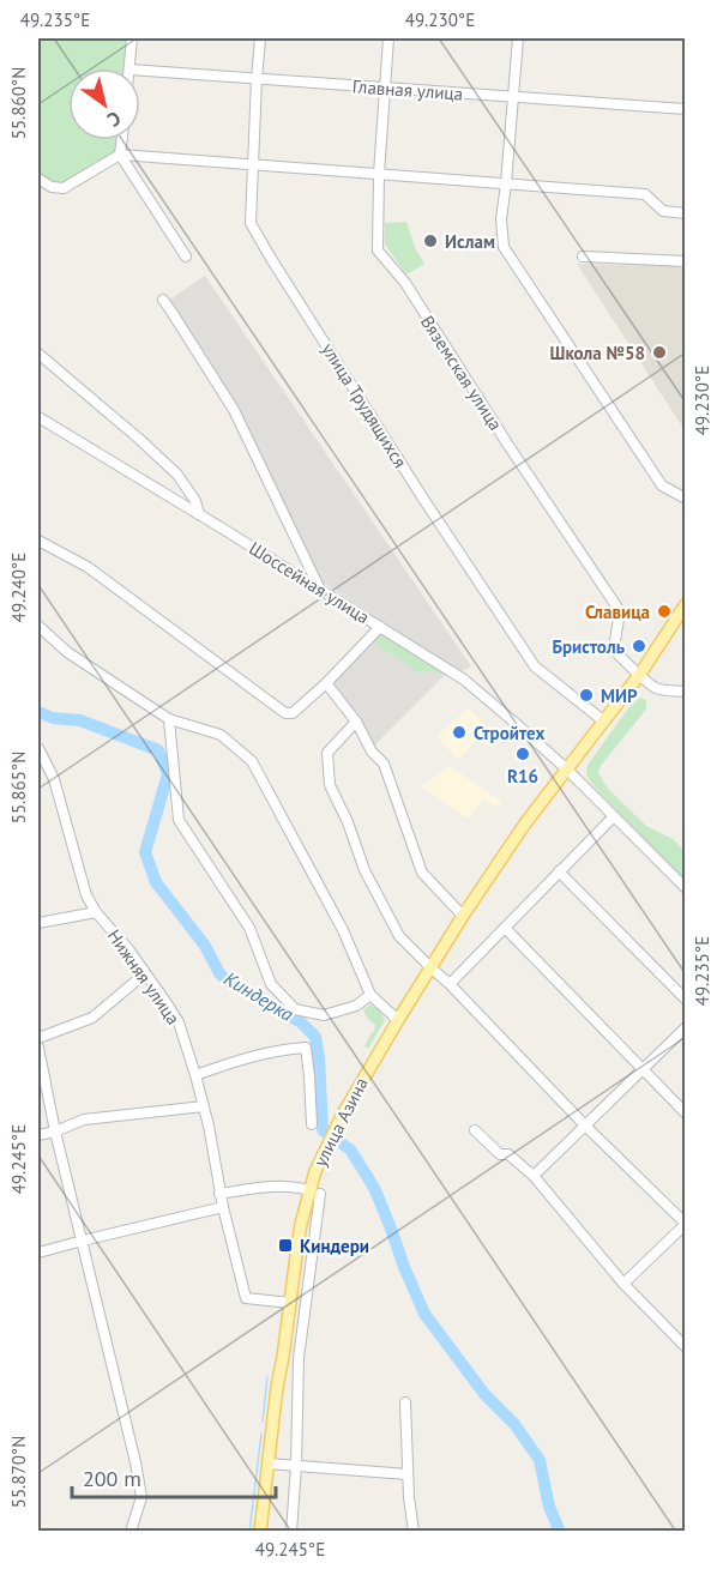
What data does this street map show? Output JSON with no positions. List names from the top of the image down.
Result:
{
  "streets": {
    "main road": ["улица Азина"],
    "street": [
      "Главная улица",
      "Вяземская улица",
      "улица Трудящихся",
      "Шоссейная улица",
      "Нижняя улица"
    ]
  },
  "crossings": [
    ["Главная улица", "Вяземская улица"],
    ["Главная улица", "улица Трудящихся"],
    ["Вяземская улица", "улица Азина"],
    ["улица Трудящихся", "улица Азина"],
    ["Шоссейная улица", "улица Азина"],
    ["Нижняя улица", "улица Азина"]
  ],
  "water": ["Киндерка"],
  "places": {
    "other": [
      "Ислам",
      "Школа №58",
      "Славица",
      "Бристоль",
      "МИР",
      "Стройтех",
      "R16"
    ],
    "transit": ["Киндери"]
  },
  "scale_bar": "200 m",
  "north": "bottom right",
  "coordinates": [
    "49.235°E",
    "49.230°E",
    "55.860°N",
    "49.240°E",
    "55.865°N",
    "49.245°E",
    "55.870°N"
  ]
}
